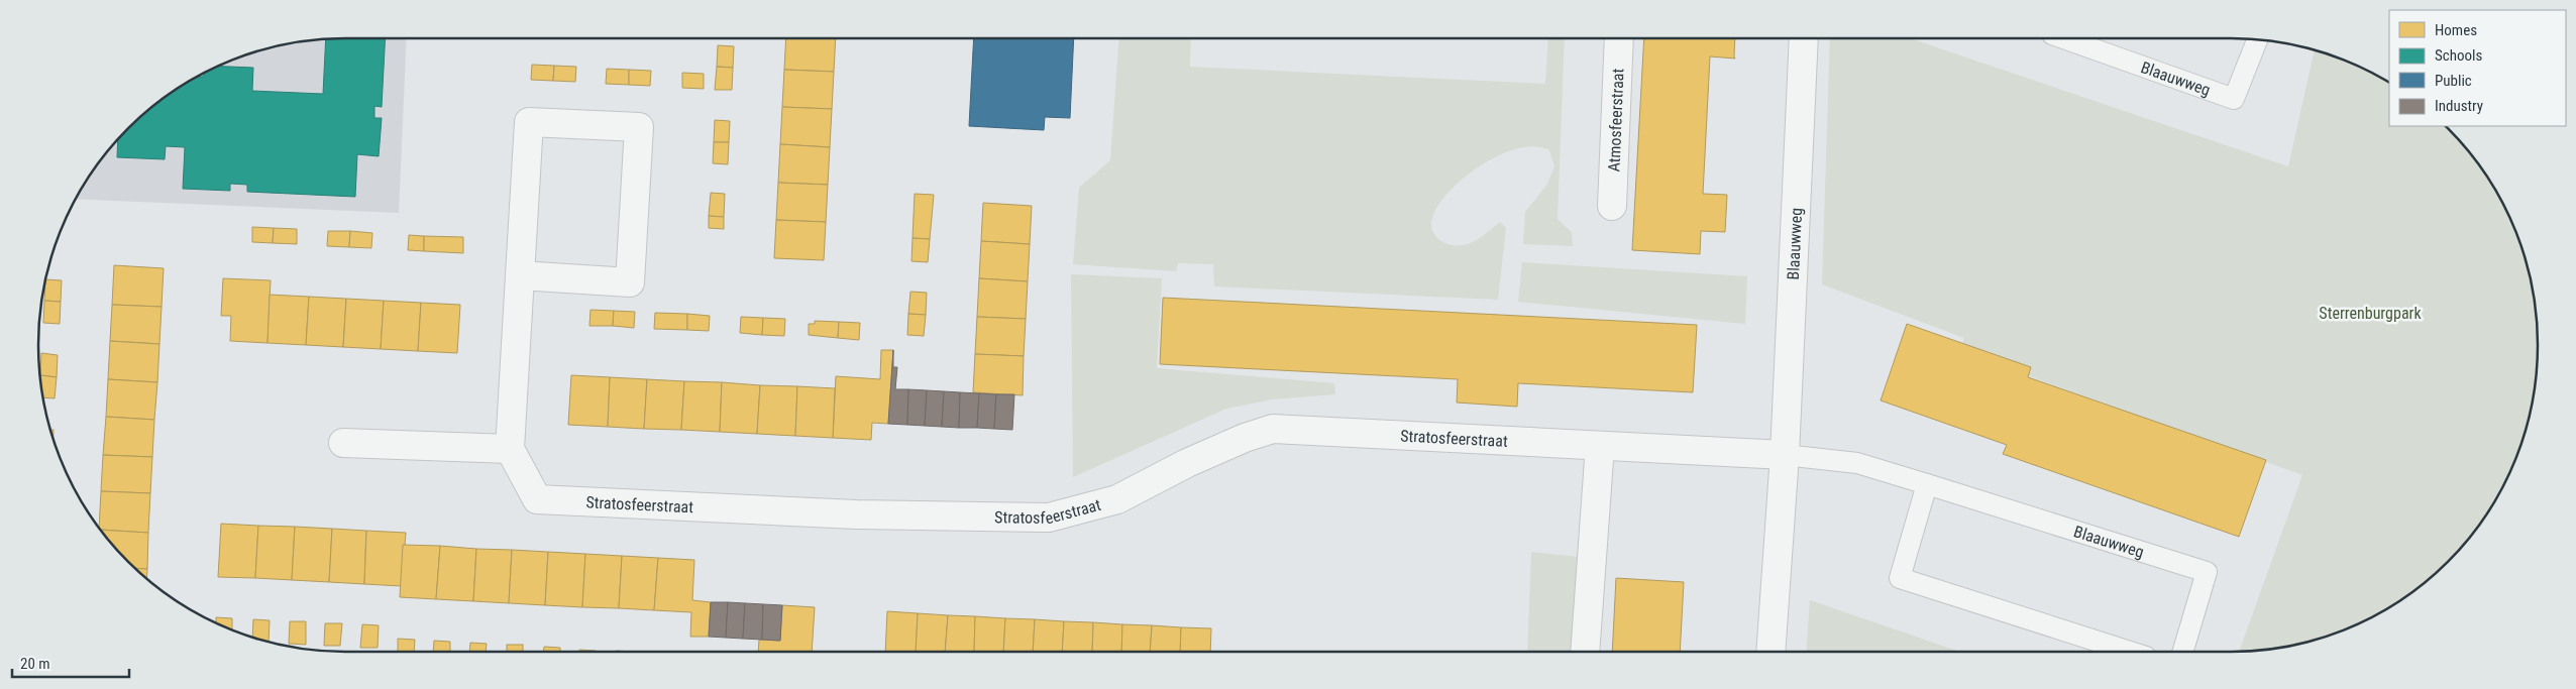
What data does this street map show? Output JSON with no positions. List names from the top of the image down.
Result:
{
  "streets": {
    "street": ["Blaauwweg", "Atmosfeerstraat", "Stratosfeerstraat"]
  },
  "crossings": [
    ["Blaauwweg", "Stratosfeerstraat"]
  ],
  "parks": ["Sterrenburgpark"],
  "legend": [
    "Homes",
    "Schools",
    "Public",
    "Industry"
  ],
  "scale_bar": "20 m"
}
